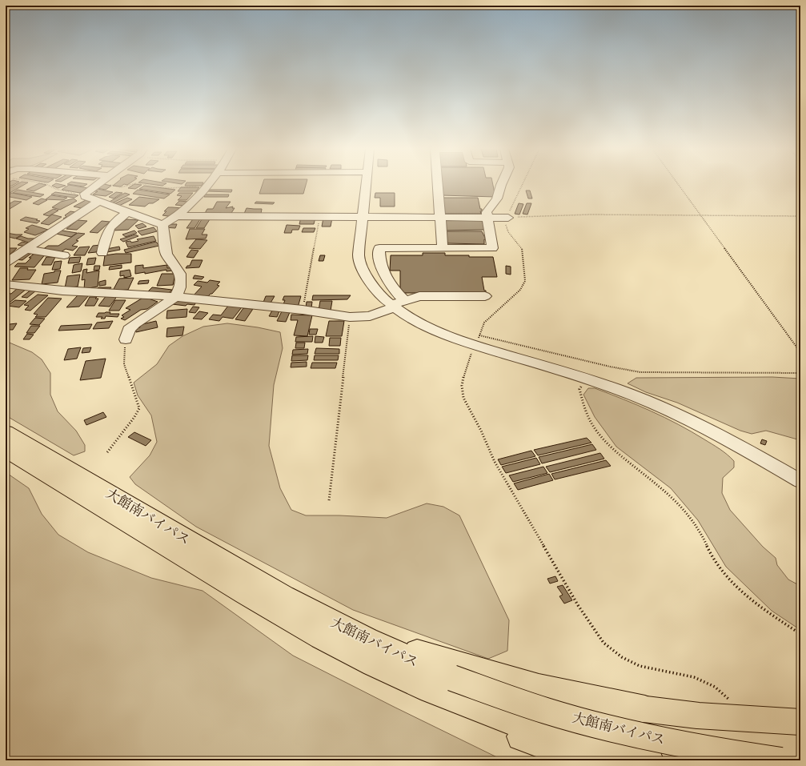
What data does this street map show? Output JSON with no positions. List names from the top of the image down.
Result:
{
  "streets": {
    "highway": ["大館南バイパス"]
  }
}
